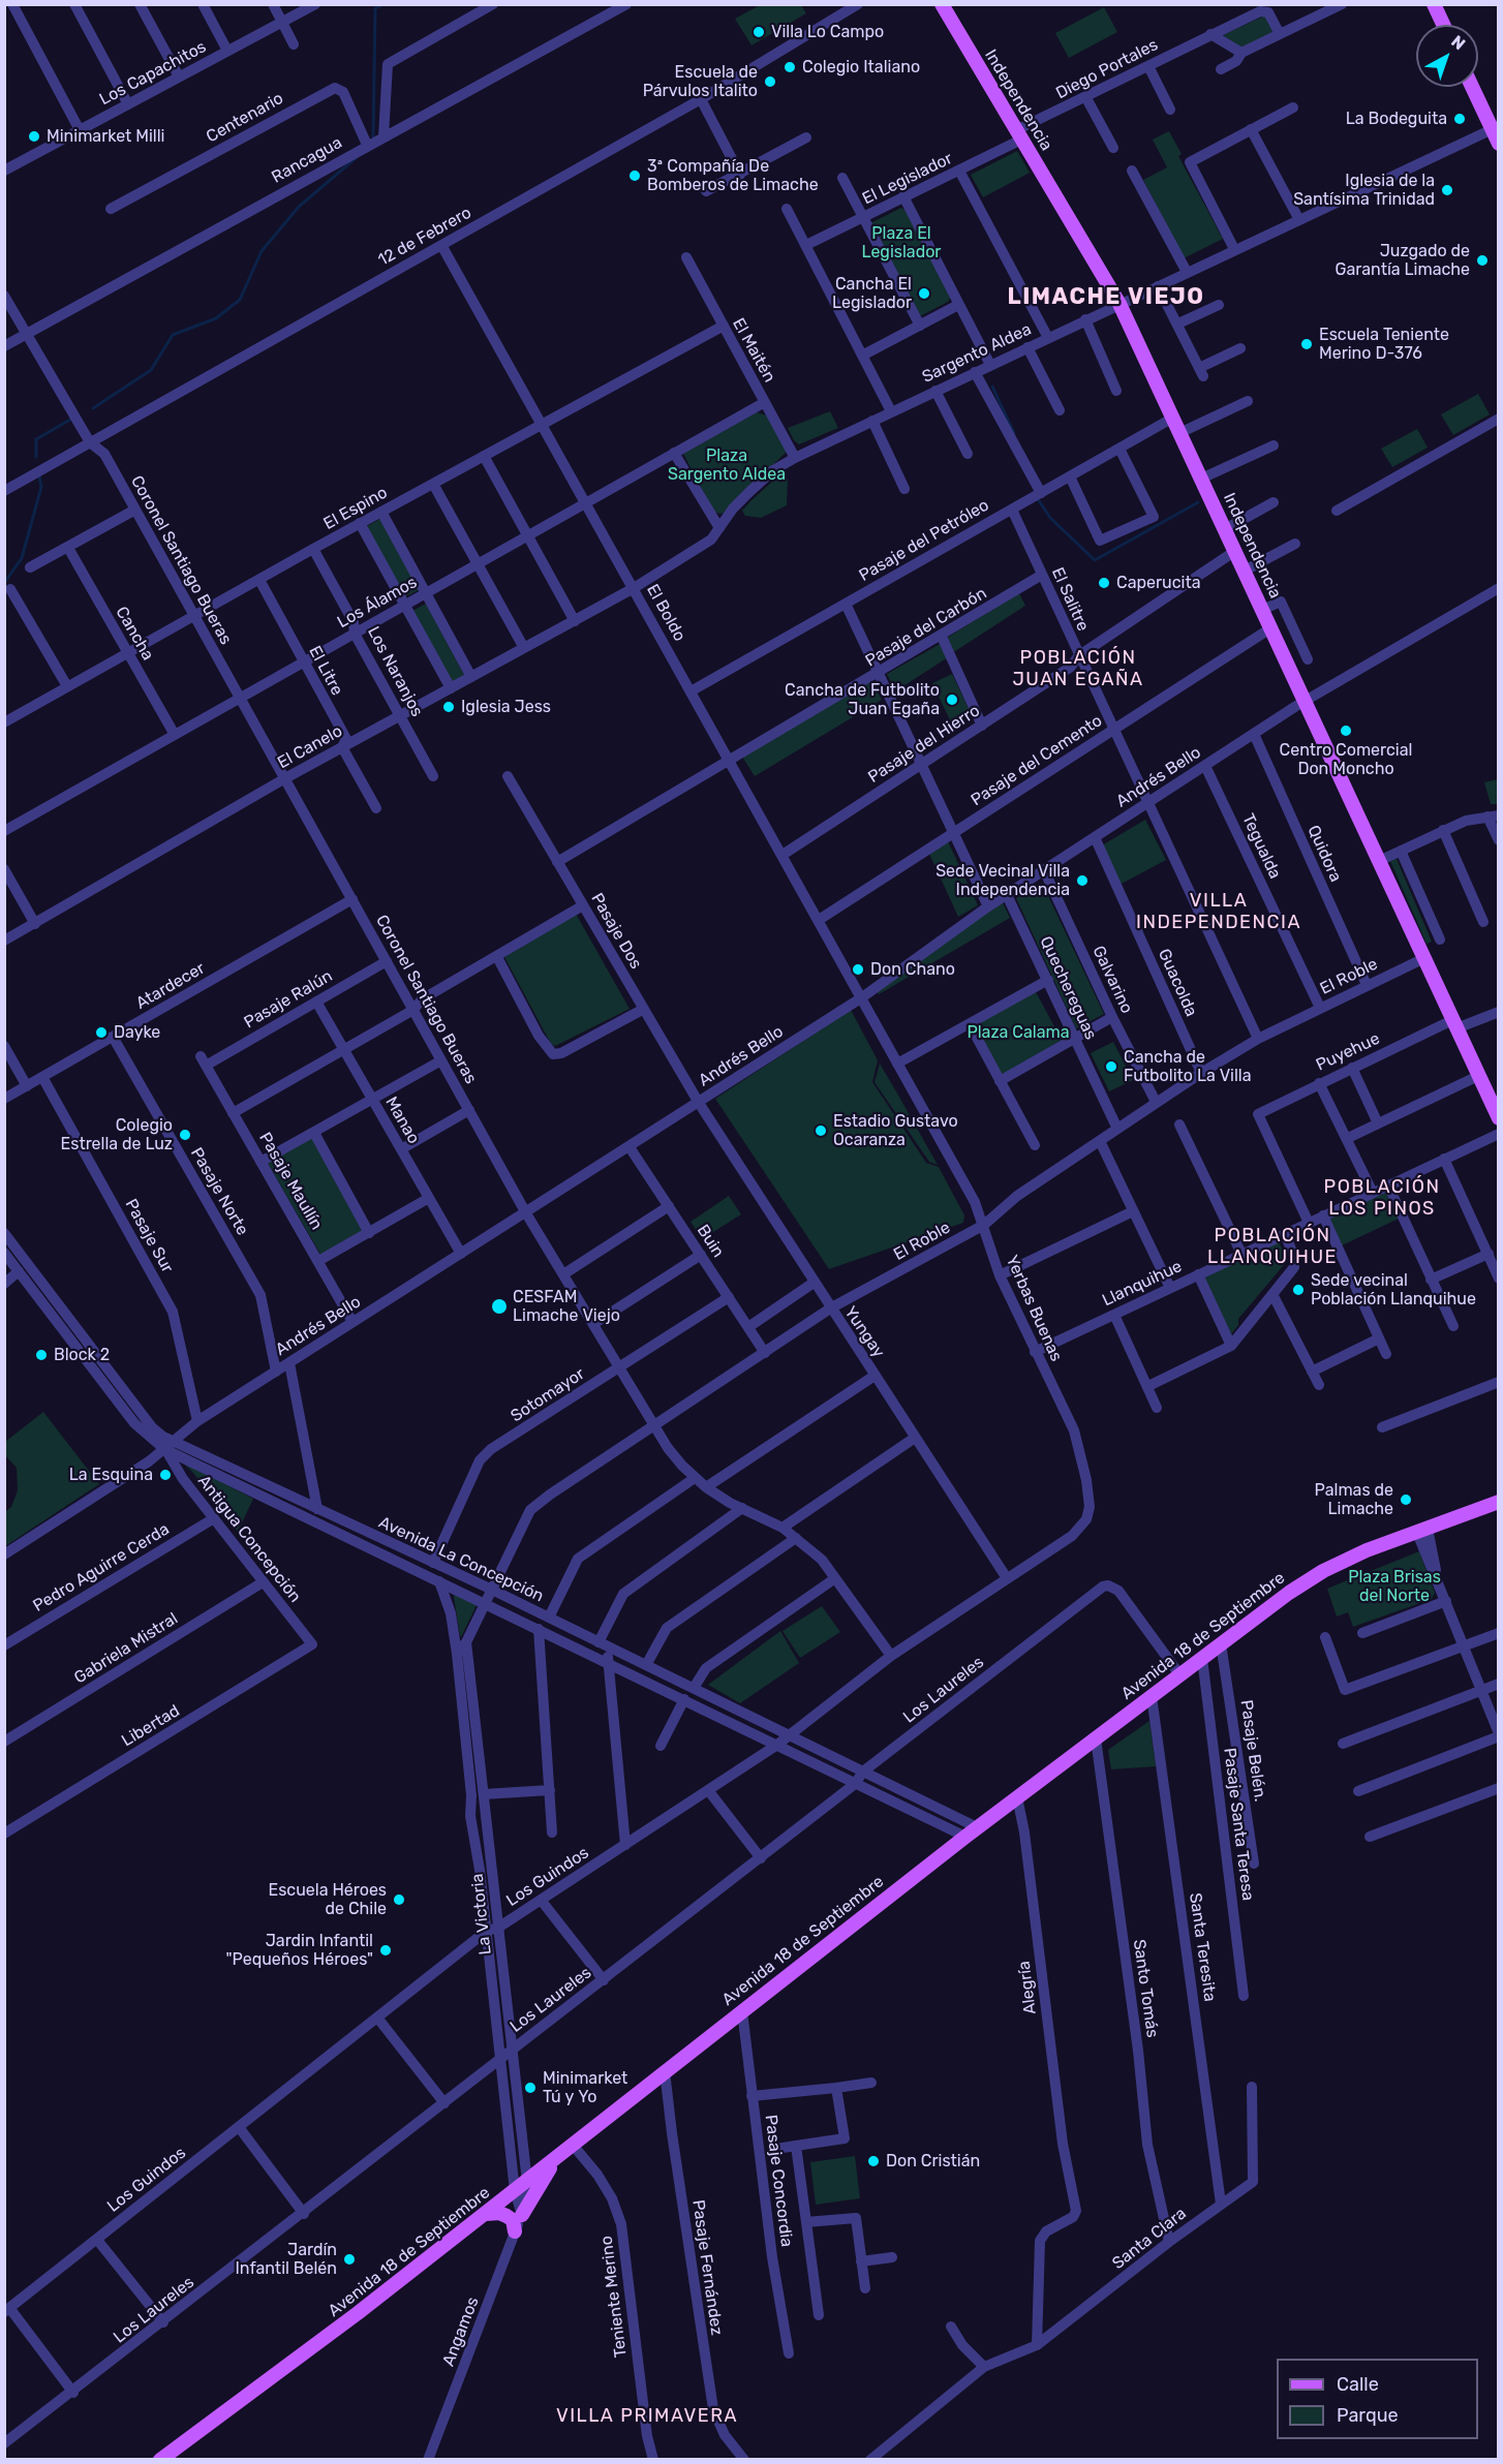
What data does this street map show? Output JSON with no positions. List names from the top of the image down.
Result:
{
  "streets": {
    "main road": ["Independencia", "Avenida 18 de Septiembre"],
    "street": [
      "Diego Portales",
      "Los Capachitos",
      "Centenario",
      "Rancagua",
      "El Legislador",
      "12 de Febrero",
      "El Maitén",
      "Sargento Aldea",
      "El Espino",
      "Pasaje del Petróleo",
      "Coronel Santiago Bueras",
      "El Salitre",
      "Los Álamos",
      "El Boldo",
      "Pasaje del Carbón",
      "Cancha",
      "El Litre",
      "Los Naranjos",
      "Pasaje del Hierro",
      "El Canelo",
      "Pasaje del Cemento",
      "Andrés Bello",
      "Tegualda",
      "Quidora",
      "Pasaje Dos",
      "El Roble",
      "Galvarino",
      "Guacolda",
      "Atardecer",
      "Quechereguas",
      "Pasaje Ralún",
      "Puyehue",
      "Manao",
      "Pasaje Maullín",
      "Pasaje Norte",
      "Pasaje Sur",
      "Buin",
      "Llanquihue",
      "Yerbas Buenas",
      "Yungay",
      "Sotomayor",
      "Antigua Concepción",
      "Avenida La Concepción",
      "Pedro Aguirre Cerda",
      "Gabriela Mistral",
      "Los Laureles",
      "Libertad",
      "Pasaje Belén.",
      "Pasaje Santa Teresa",
      "Los Guindos",
      "La Victoria",
      "Santa Teresita",
      "Alegría",
      "Santo Tomás",
      "Pasaje Concordia",
      "Santa Clara",
      "Pasaje Fernández",
      "Teniente Merino",
      "Angamos"
    ]
  },
  "crossings": [
    ["Diego Portales", "Independencia"],
    ["Diego Portales", "El Legislador"],
    ["Independencia", "El Legislador"],
    ["Independencia", "Sargento Aldea"],
    ["Independencia", "Pasaje del Petróleo"],
    ["Independencia", "Pasaje del Hierro"],
    ["Independencia", "Pasaje del Cemento"],
    ["Independencia", "Andrés Bello"],
    ["Independencia", "El Roble"],
    ["Independencia", "Puyehue"],
    ["Centenario", "Rancagua"],
    ["Rancagua", "Coronel Santiago Bueras"],
    ["12 de Febrero", "Coronel Santiago Bueras"],
    ["12 de Febrero", "El Boldo"],
    ["El Maitén", "Sargento Aldea"],
    ["El Maitén", "El Espino"],
    ["El Maitén", "Los Álamos"],
    ["Sargento Aldea", "El Boldo"],
    ["Sargento Aldea", "El Canelo"],
    ["El Espino", "Coronel Santiago Bueras"],
    ["El Espino", "El Boldo"],
    ["El Espino", "Cancha"],
    ["El Espino", "El Litre"],
    ["El Espino", "Los Naranjos"],
    ["Pasaje del Petróleo", "El Salitre"],
    ["Pasaje del Petróleo", "El Boldo"],
    ["Coronel Santiago Bueras", "Los Álamos"],
    ["Coronel Santiago Bueras", "El Canelo"],
    ["Coronel Santiago Bueras", "Andrés Bello"],
    ["Coronel Santiago Bueras", "El Roble"],
    ["Coronel Santiago Bueras", "Atardecer"],
    ["Coronel Santiago Bueras", "Pasaje Ralún"],
    ["Coronel Santiago Bueras", "Sotomayor"],
    ["Coronel Santiago Bueras", "Los Guindos"],
    ["El Salitre", "Pasaje del Carbón"],
    ["El Salitre", "Pasaje del Hierro"],
    ["El Salitre", "Pasaje del Cemento"],
    ["El Salitre", "Andrés Bello"],
    ["El Salitre", "El Roble"],
    ["Los Álamos", "El Boldo"],
    ["Los Álamos", "Cancha"],
    ["Los Álamos", "El Litre"],
    ["Los Álamos", "Los Naranjos"],
    ["El Boldo", "Pasaje del Carbón"],
    ["El Boldo", "Pasaje del Hierro"],
    ["El Boldo", "El Canelo"],
    ["El Boldo", "Pasaje del Cemento"],
    ["El Boldo", "Andrés Bello"],
    ["El Boldo", "Yerbas Buenas"],
    ["Pasaje del Carbón", "Pasaje Dos"],
    ["El Litre", "El Canelo"],
    ["Los Naranjos", "El Canelo"],
    ["Andrés Bello", "Tegualda"],
    ["Andrés Bello", "Quidora"],
    ["Andrés Bello", "Pasaje Dos"],
    ["Andrés Bello", "Galvarino"],
    ["Andrés Bello", "Guacolda"],
    ["Andrés Bello", "Quechereguas"],
    ["Andrés Bello", "Manao"],
    ["Andrés Bello", "Pasaje Maullín"],
    ["Andrés Bello", "Pasaje Norte"],
    ["Andrés Bello", "Pasaje Sur"],
    ["Andrés Bello", "Buin"],
    ["Andrés Bello", "Yerbas Buenas"],
    ["Andrés Bello", "Yungay"],
    ["Andrés Bello", "Antigua Concepción"],
    ["Andrés Bello", "Avenida La Concepción"],
    ["Tegualda", "El Roble"],
    ["Quidora", "El Roble"],
    ["Pasaje Dos", "Yungay"],
    ["El Roble", "Galvarino"],
    ["El Roble", "Guacolda"],
    ["El Roble", "Quechereguas"],
    ["El Roble", "Buin"],
    ["El Roble", "Yerbas Buenas"],
    ["El Roble", "Yungay"],
    ["El Roble", "Avenida La Concepción"],
    ["Atardecer", "Pasaje Norte"],
    ["Atardecer", "Pasaje Sur"],
    ["Pasaje Ralún", "Manao"],
    ["Pasaje Ralún", "Pasaje Maullín"],
    ["Puyehue", "Llanquihue"],
    ["Buin", "Sotomayor"],
    ["Llanquihue", "Yerbas Buenas"],
    ["Yerbas Buenas", "Yungay"],
    ["Yerbas Buenas", "Los Guindos"],
    ["Yungay", "Los Guindos"],
    ["Sotomayor", "Avenida La Concepción"],
    ["Antigua Concepción", "Avenida La Concepción"],
    ["Antigua Concepción", "Pedro Aguirre Cerda"],
    ["Antigua Concepción", "Gabriela Mistral"],
    ["Antigua Concepción", "Libertad"],
    ["Avenida La Concepción", "Avenida 18 de Septiembre"],
    ["Avenida La Concepción", "Los Laureles"],
    ["Avenida La Concepción", "Los Guindos"],
    ["Avenida La Concepción", "La Victoria"],
    ["Avenida 18 de Septiembre", "Los Laureles"],
    ["Avenida 18 de Septiembre", "Pasaje Belén."],
    ["Avenida 18 de Septiembre", "Pasaje Santa Teresa"],
    ["Avenida 18 de Septiembre", "La Victoria"],
    ["Avenida 18 de Septiembre", "Santa Teresita"],
    ["Avenida 18 de Septiembre", "Alegría"],
    ["Avenida 18 de Septiembre", "Santo Tomás"],
    ["Avenida 18 de Septiembre", "Pasaje Concordia"],
    ["Avenida 18 de Septiembre", "Pasaje Fernández"],
    ["Avenida 18 de Septiembre", "Teniente Merino"],
    ["Avenida 18 de Septiembre", "Angamos"],
    ["Los Laureles", "La Victoria"],
    ["Los Guindos", "La Victoria"],
    ["La Victoria", "Angamos"],
    ["Santa Teresita", "Santa Clara"],
    ["Alegría", "Santa Clara"],
    ["Santo Tomás", "Santa Clara"]
  ],
  "districts": [
    "LIMACHE VIEJO",
    "POBLACIÓN JUAN EGAÑA",
    "VILLA INDEPENDENCIA",
    "POBLACIÓN LOS PINOS",
    "POBLACIÓN LLANQUIHUE",
    "VILLA PRIMAVERA"
  ],
  "parks": [
    "Plaza El Legislador",
    "Plaza Sargento Aldea",
    "Plaza Calama",
    "Plaza Brisas del Norte"
  ],
  "places": [
    "Villa Lo Campo",
    "Colegio Italiano",
    "Escuela de Párvulos Italito",
    "La Bodeguita",
    "Minimarket Milli",
    "3ª Compañía De Bomberos de Limache",
    "Iglesia de la Santísima Trinidad",
    "Juzgado de Garantía Limache",
    "Cancha El Legislador",
    "Escuela Teniente Merino D-376",
    "Caperucita",
    "Cancha de Futbolito Juan Egaña",
    "Iglesia Jess",
    "Centro Comercial Don Moncho",
    "Sede Vecinal Villa Independencia",
    "Don Chano",
    "Dayke",
    "Cancha de Futbolito La Villa",
    "Estadio Gustavo Ocaranza",
    "Colegio Estrella de Luz",
    "Sede vecinal Población Llanquihue",
    "CESFAM Limache Viejo",
    "Block 2",
    "La Esquina",
    "Palmas de Limache",
    "Escuela Héroes de Chile",
    "Jardin Infantil \"Pequeños Héroes\"",
    "Minimarket Tú y Yo",
    "Don Cristián",
    "Jardín Infantil Belén"
  ],
  "legend": ["Calle", "Parque"],
  "north": "top right"
}
